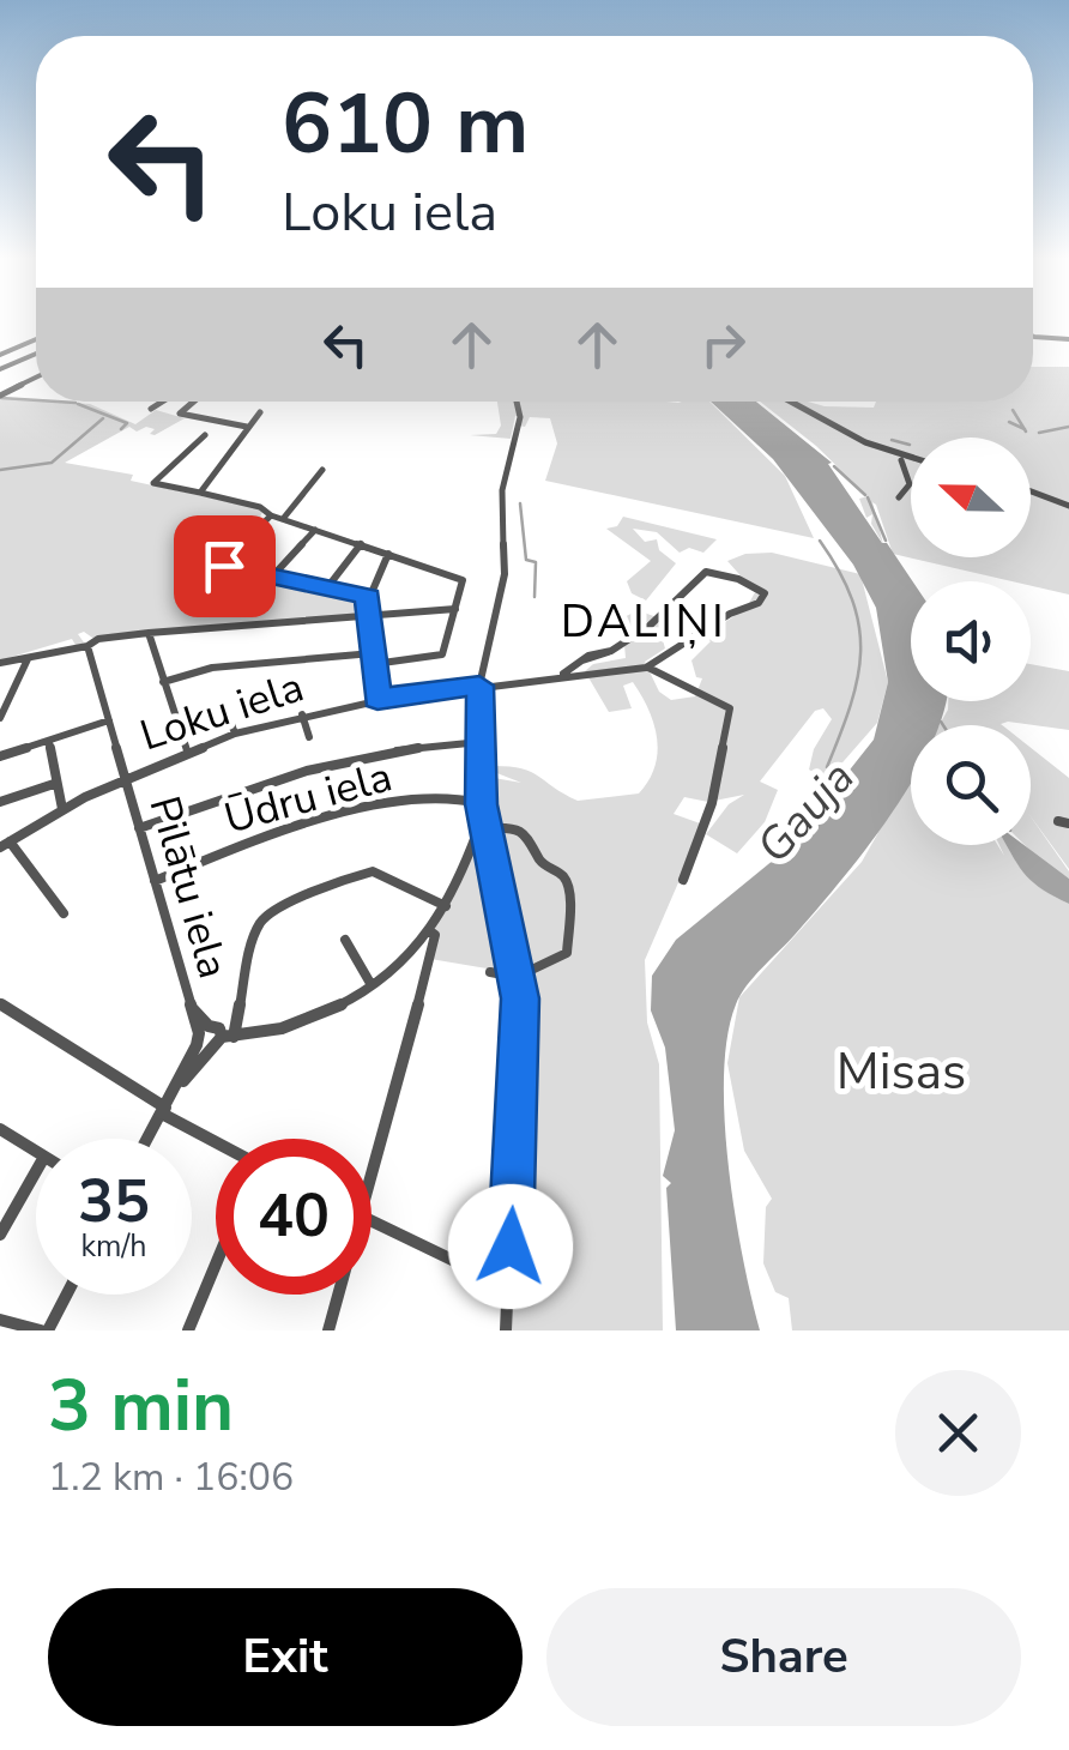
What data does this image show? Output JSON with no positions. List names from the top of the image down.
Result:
{
  "streets": {
    "street": ["Loku iela", "Ūdru iela", "Pilātu iela"]
  },
  "crossings": [
    ["Loku iela", "Pilātu iela"],
    ["Ūdru iela", "Pilātu iela"]
  ],
  "districts": ["DALIŅI"],
  "water": ["Gauja"],
  "parks": ["Misas"],
  "north": "left",
  "page": {
    "turn": ["610 m", "Loku iela"],
    "speed": "35 km/h",
    "limit": "40",
    "heading": ["3 min", "1.2 km · 16:06"],
    "buttons": ["Exit", "Share"]
  }
}
